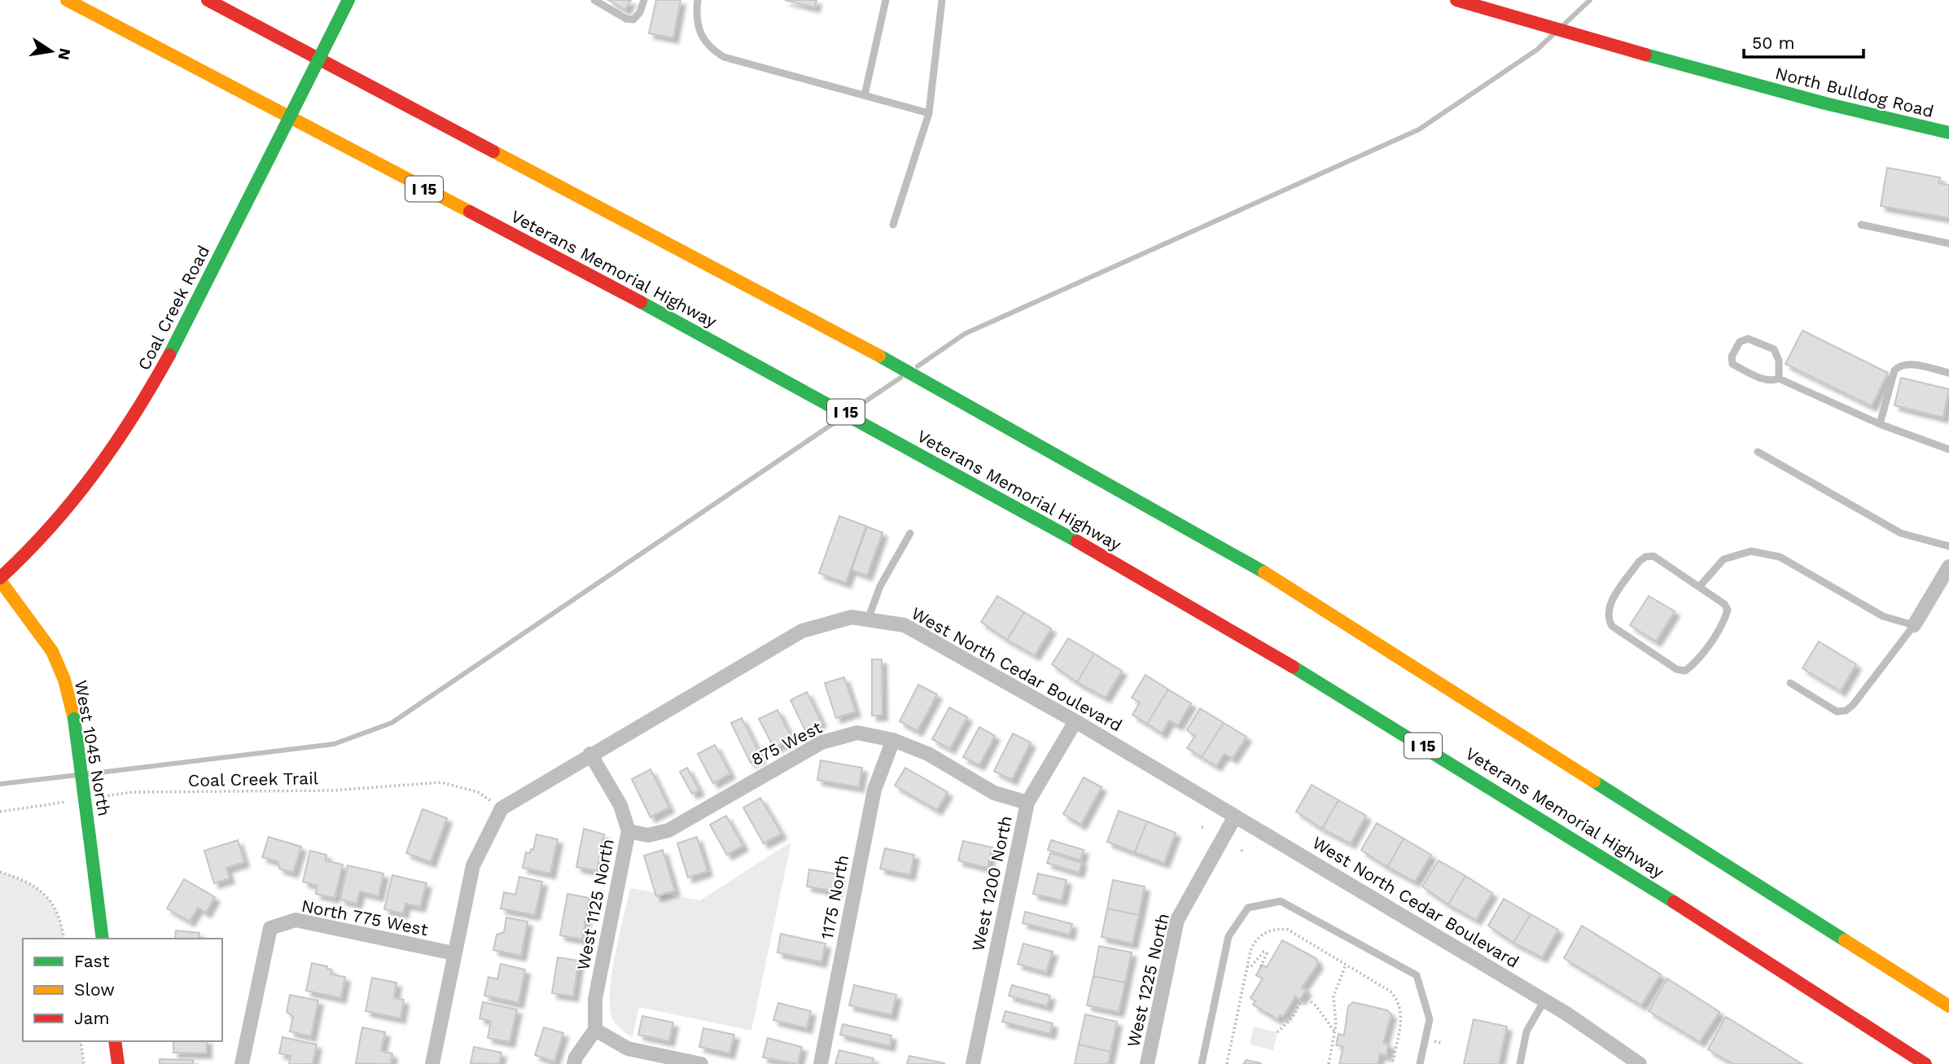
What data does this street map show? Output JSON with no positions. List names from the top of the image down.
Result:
{
  "streets": {
    "main road": [
      "North Bulldog Road",
      "I 15",
      "Veterans Memorial Highway",
      "Coal Creek Road",
      "West 1045 North"
    ],
    "street": [
      "West North Cedar Boulevard",
      "875 West",
      "West 1200 North",
      "1175 North",
      "West 1125 North",
      "North 775 West",
      "West 1225 North"
    ],
    "path": ["Coal Creek Trail"]
  },
  "crossings": [
    ["Coal Creek Road", "West 1045 North"],
    ["West North Cedar Boulevard", "Coal Creek Trail"],
    ["West North Cedar Boulevard", "West 1200 North"],
    ["West North Cedar Boulevard", "West 1125 North"],
    ["West North Cedar Boulevard", "West 1225 North"],
    ["875 West", "West 1200 North"],
    ["875 West", "1175 North"],
    ["875 West", "West 1125 North"]
  ],
  "legend": ["Fast", "Slow", "Jam"],
  "scale_bar": "50 m",
  "north": "right"
}
